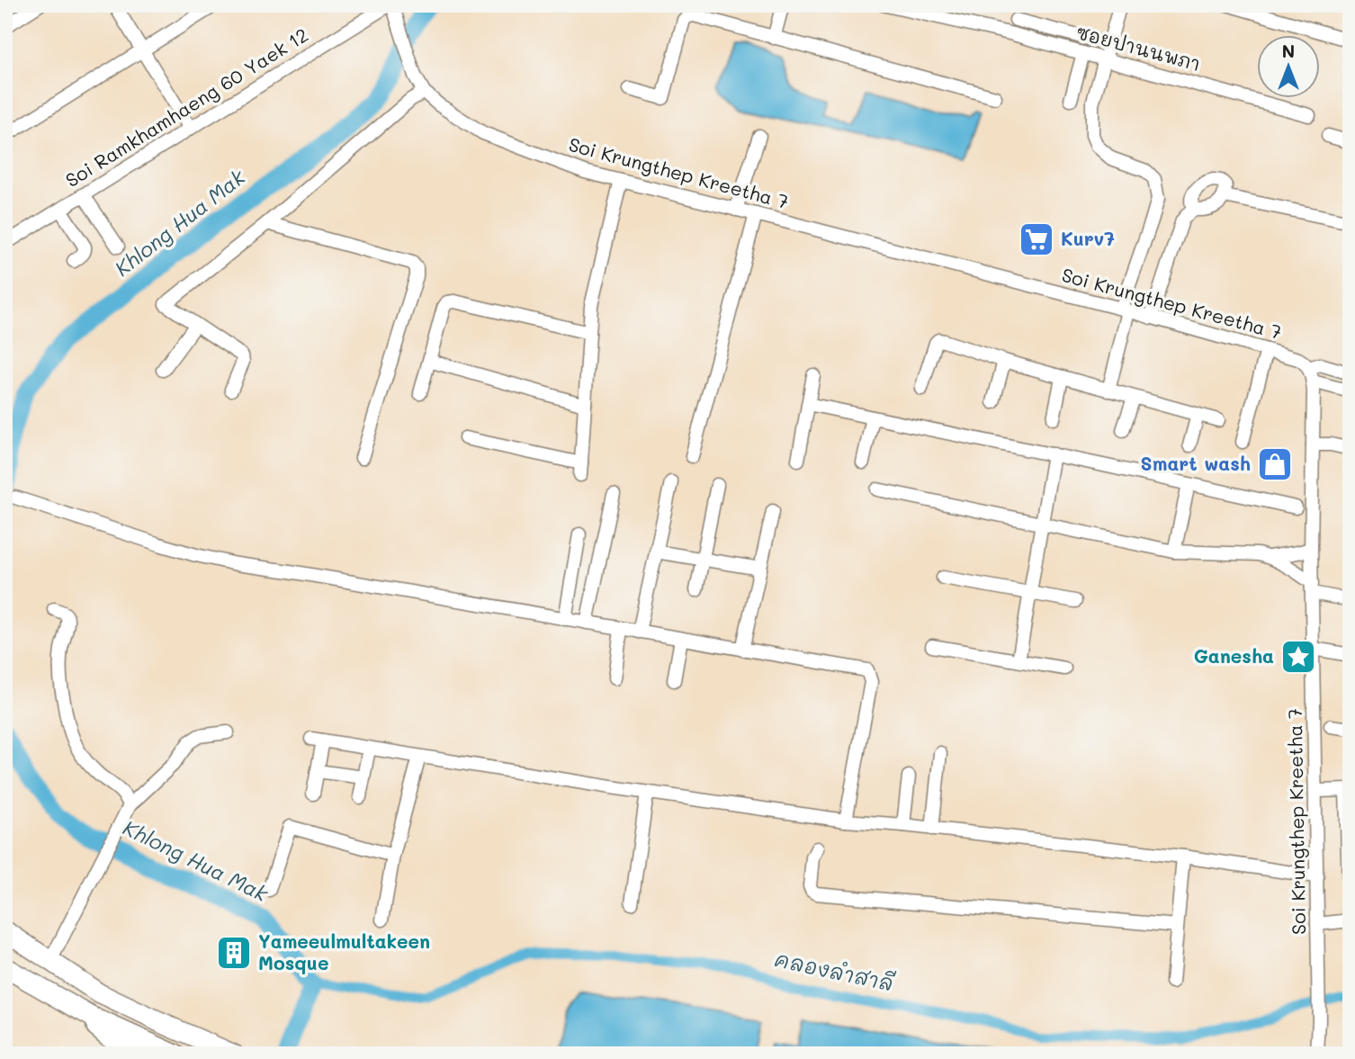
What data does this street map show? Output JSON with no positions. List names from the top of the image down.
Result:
{
  "streets": {
    "street": ["ซอยปานนพภา", "Soi Ramkhamhaeng 60 Yaek 12", "Soi Krungthep Kreetha 7"]
  },
  "crossings": [
    ["Soi Ramkhamhaeng 60 Yaek 12", "Soi Krungthep Kreetha 7"]
  ],
  "water": ["Khlong Hua Mak", "คลองลำสาลี"],
  "places": {
    "supermarket": ["Kurv7"],
    "shop": ["Smart wash"],
    "place": ["Ganesha"],
    "building": ["Yameeulmultakeen Mosque"]
  },
  "north": "top"
}
